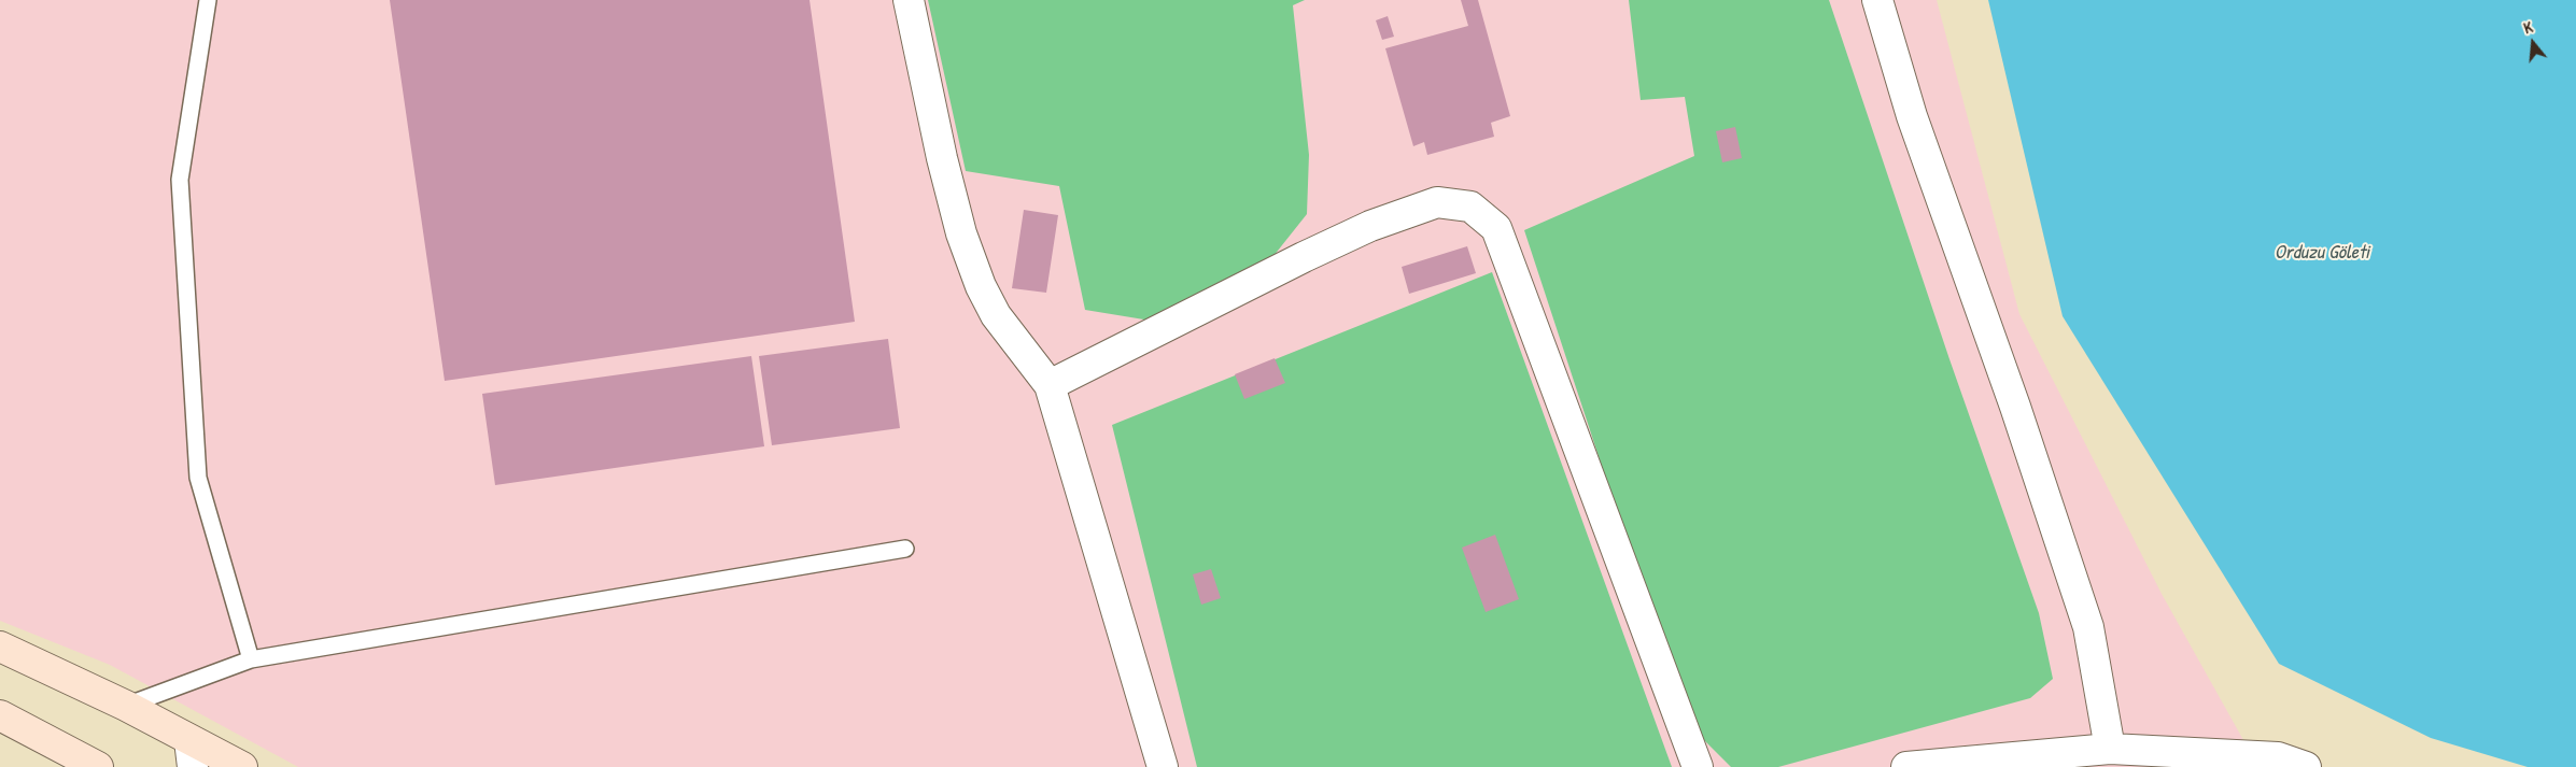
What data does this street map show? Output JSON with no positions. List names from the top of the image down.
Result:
{
  "water": ["Orduzu Göleti"],
  "north": "top"
}
